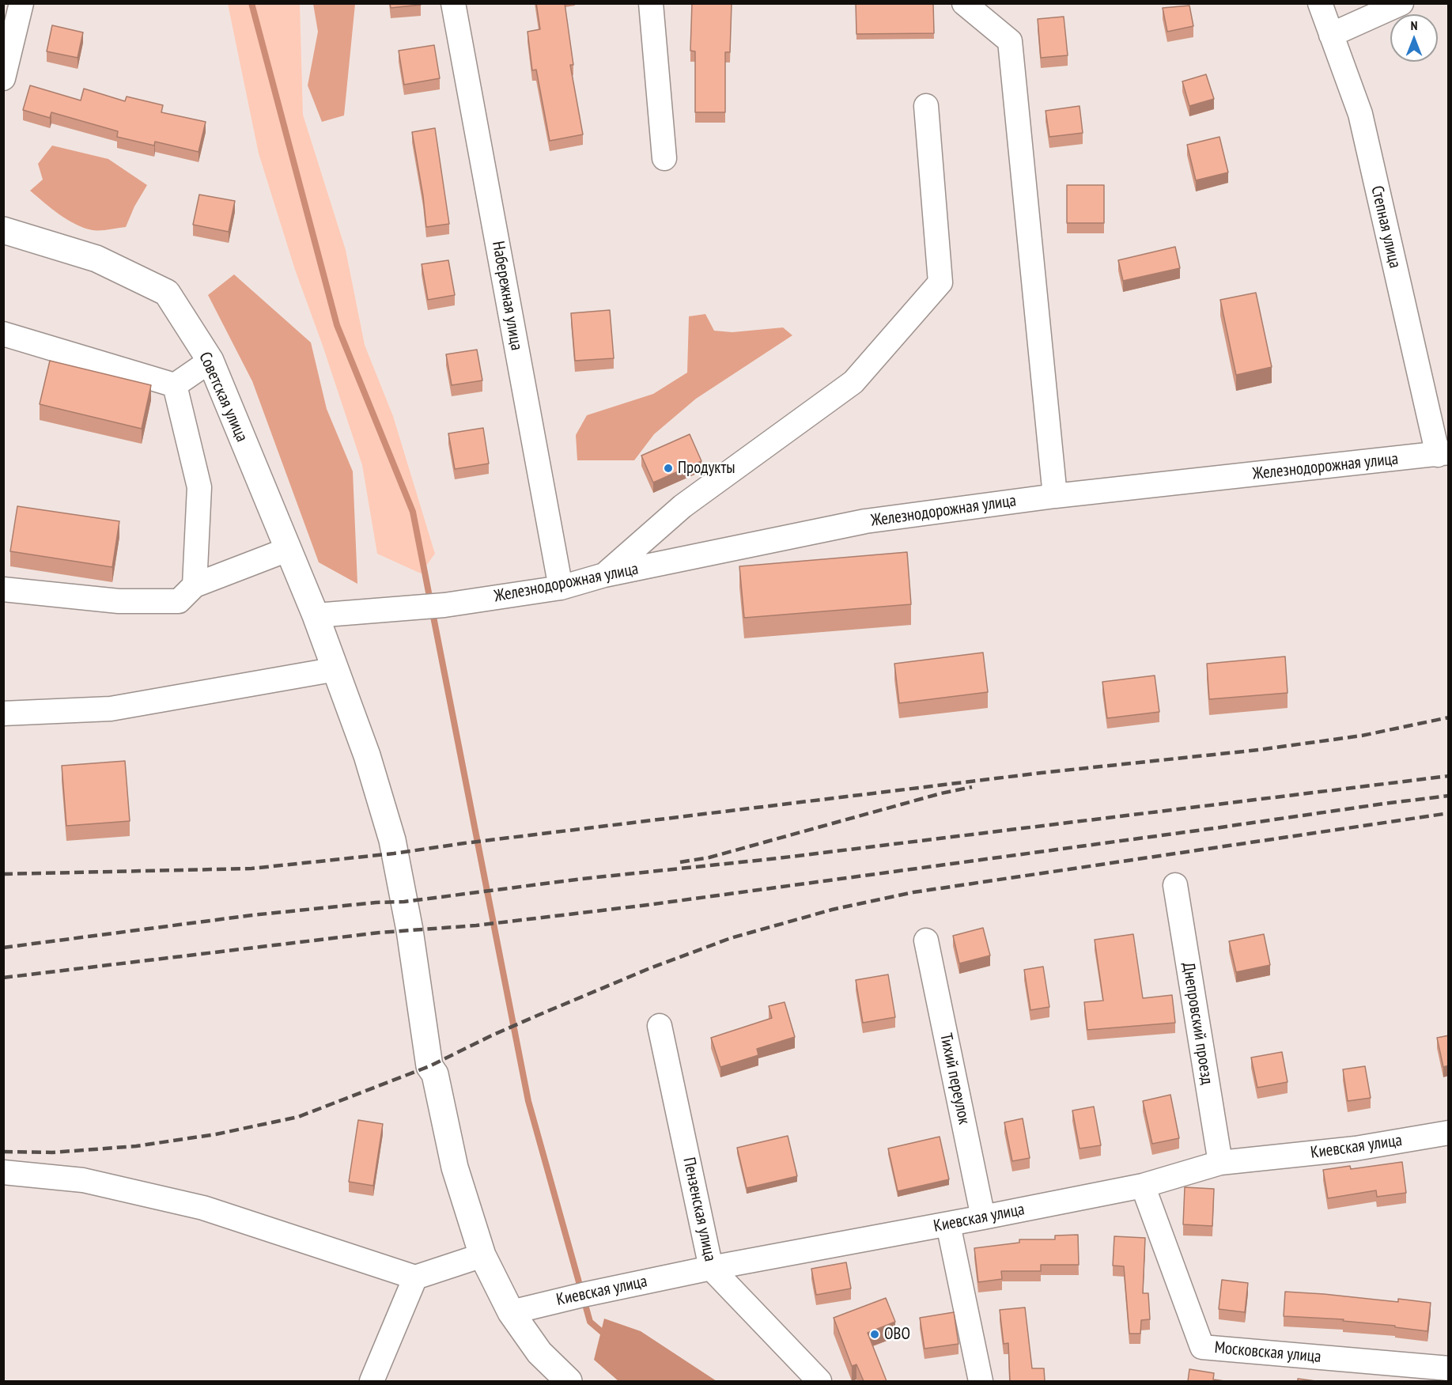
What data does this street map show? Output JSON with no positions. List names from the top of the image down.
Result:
{
  "streets": {
    "main road": ["Советская улица"],
    "street": [
      "Степная улица",
      "Набережная улица",
      "Железнодорожная улица",
      "Днепровский проезд",
      "Тихий переулок",
      "Киевская улица",
      "Пензенская улица",
      "Московская улица"
    ]
  },
  "crossings": [
    ["Степная улица", "Железнодорожная улица"],
    ["Набережная улица", "Железнодорожная улица"],
    ["Советская улица", "Железнодорожная улица"],
    ["Советская улица", "Киевская улица"],
    ["Днепровский проезд", "Киевская улица"],
    ["Тихий переулок", "Киевская улица"],
    ["Киевская улица", "Пензенская улица"],
    ["Киевская улица", "Московская улица"]
  ],
  "places": ["Продукты", "ОВО"],
  "north": "top"
}
